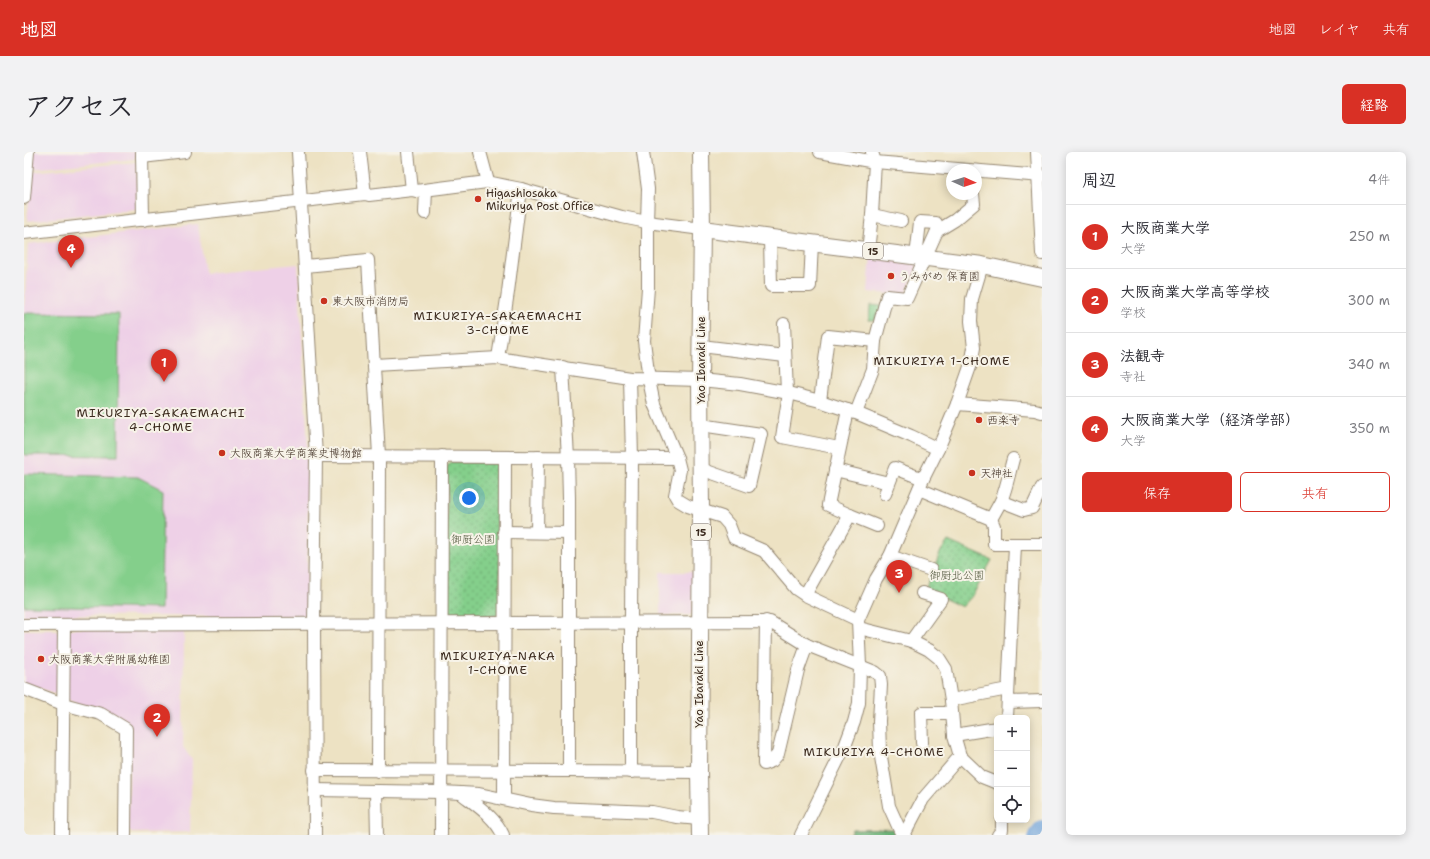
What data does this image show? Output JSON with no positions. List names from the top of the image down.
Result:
{
  "streets": {
    "main road": ["15", "Yao Ibaraki Line"]
  },
  "crossings": [
    ["15", "Yao Ibaraki Line"]
  ],
  "districts": [
    "MIKURIYA-SAKAEMACHI 3-CHOME",
    "MIKURIYA 1-CHOME",
    "MIKURIYA-SAKAEMACHI 4-CHOME",
    "MIKURIYA-NAKA 1-CHOME",
    "MIKURIYA 4-CHOME"
  ],
  "parks": ["御厨公園", "御厨北公園"],
  "places": [
    "Higashiosaka Mikuriya Post Office",
    "うみがめ 保育園",
    "東大阪市消防局",
    "西楽寺",
    "大阪商業大学商業史博物館",
    "天神社",
    "大阪商業大学附属幼稚園"
  ],
  "north": "right",
  "page": {
    "header": "地図",
    "nav": ["地図", "レイヤ", "共有"],
    "title": "アクセス",
    "buttons": [
      "経路",
      ["保存", "共有"]
    ],
    "heading": ["周辺", "4件"],
    "list": [
      {
        "mark": "1",
        "name": "大阪商業大学",
        "note": "大学",
        "value": "250 m"
      },
      {
        "mark": "2",
        "name": "大阪商業大学高等学校",
        "note": "学校",
        "value": "300 m"
      },
      {
        "mark": "3",
        "name": "法観寺",
        "note": "寺社",
        "value": "340 m"
      },
      {
        "mark": "4",
        "name": "大阪商業大学（経済学部）",
        "note": "大学",
        "value": "350 m"
      }
    ],
    "pins": [
      "4",
      "1",
      "3",
      "2"
    ],
    "map_buttons": ["+", "−"]
  }
}
